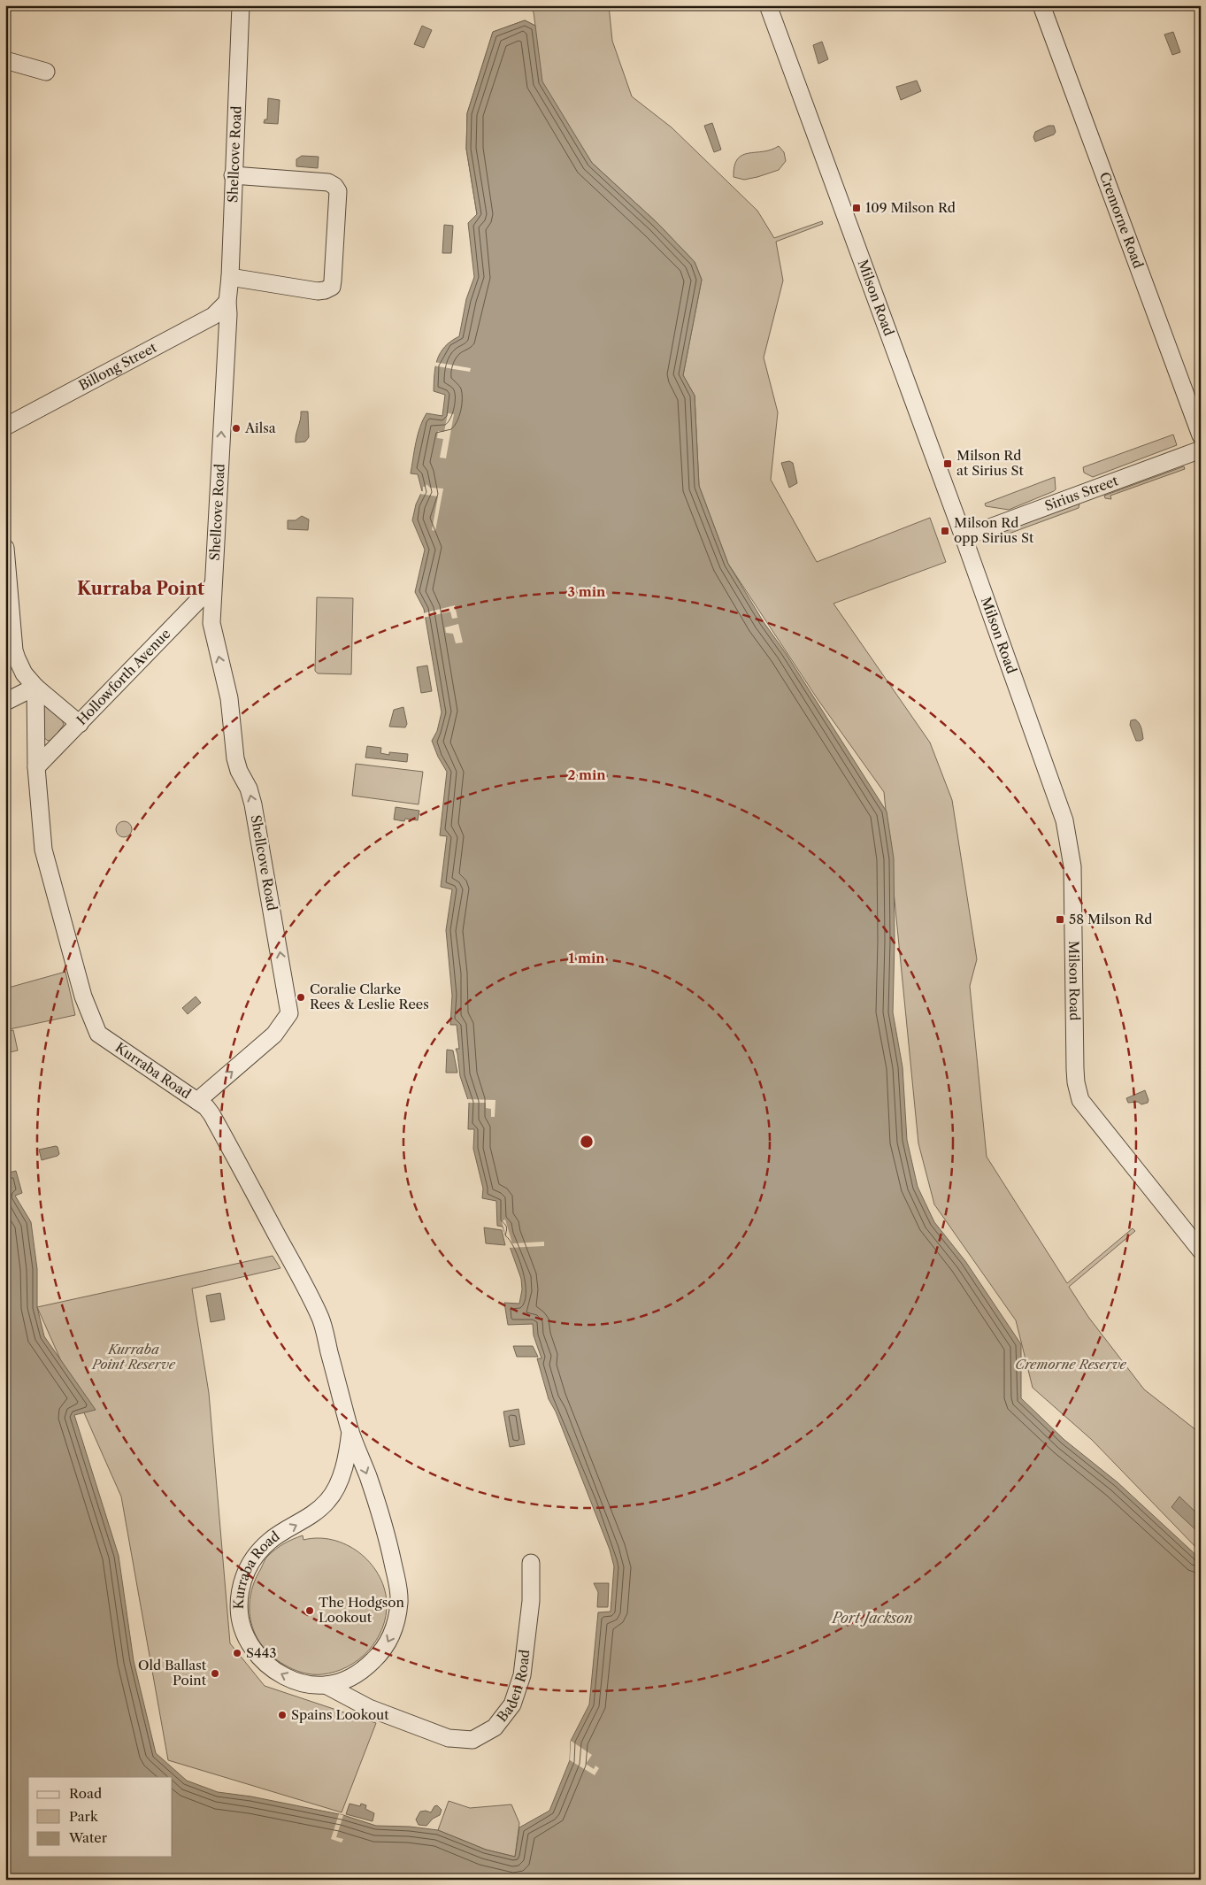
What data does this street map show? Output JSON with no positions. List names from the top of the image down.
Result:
{
  "streets": {
    "street": [
      "Shellcove Road",
      "Cremorne Road",
      "Milson Road",
      "Billong Street",
      "Sirius Street",
      "Hollowforth Avenue",
      "Kurraba Road",
      "Baden Road"
    ]
  },
  "crossings": [
    ["Shellcove Road", "Billong Street"],
    ["Shellcove Road", "Hollowforth Avenue"],
    ["Shellcove Road", "Kurraba Road"],
    ["Milson Road", "Sirius Street"],
    ["Hollowforth Avenue", "Kurraba Road"],
    ["Kurraba Road", "Baden Road"]
  ],
  "one_way": ["Shellcove Road"],
  "districts": ["Kurraba Point"],
  "water": ["Port Jackson"],
  "parks": ["Kurraba Point Reserve", "Cremorne Reserve"],
  "places": {
    "transit": [
      "109 Milson Rd",
      "Milson Rd at Sirius St",
      "Milson Rd opp Sirius St",
      "58 Milson Rd"
    ],
    "other": [
      "Ailsa",
      "Coralie Clarke Rees & Leslie Rees",
      "The Hodgson Lookout",
      "S443",
      "Old Ballast Point",
      "Spains Lookout"
    ]
  },
  "legend": ["Road", "Park", "Water"],
  "rings": ["3 min", "2 min", "1 min"]
}
